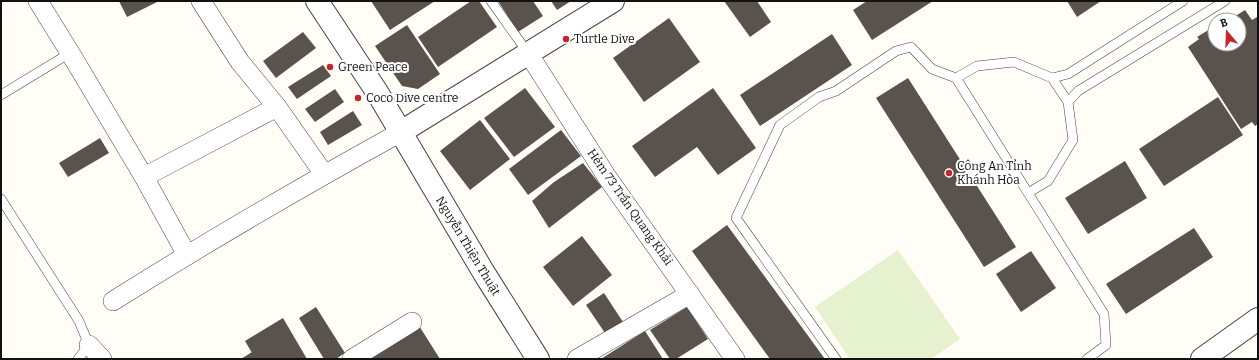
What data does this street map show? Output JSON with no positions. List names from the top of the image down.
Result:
{
  "streets": {
    "street": ["Hẻm 73 Trần Quang Khải", "Nguyễn Thiện Thuật"]
  },
  "places": [
    "Turtle Dive",
    "Green Peace",
    "Coco Dive centre",
    "Công An Tỉnh Khánh Hòa"
  ],
  "north": "top"
}
